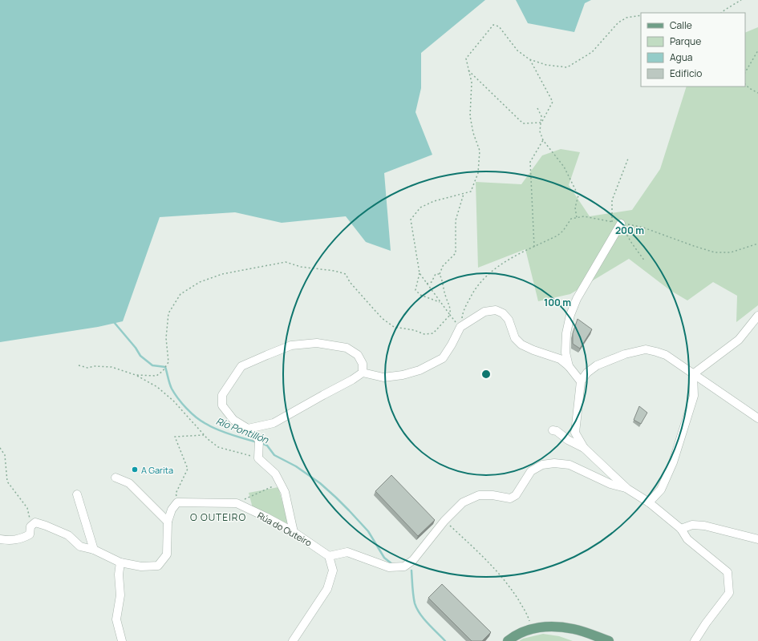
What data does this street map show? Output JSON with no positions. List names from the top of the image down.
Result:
{
  "streets": {
    "street": ["Rúa do Outeiro"]
  },
  "districts": ["O OUTEIRO"],
  "water": ["Río Pontillón"],
  "places": ["A Garita"],
  "legend": [
    "Calle",
    "Parque",
    "Agua",
    "Edificio"
  ],
  "rings": ["200 m", "100 m"]
}
